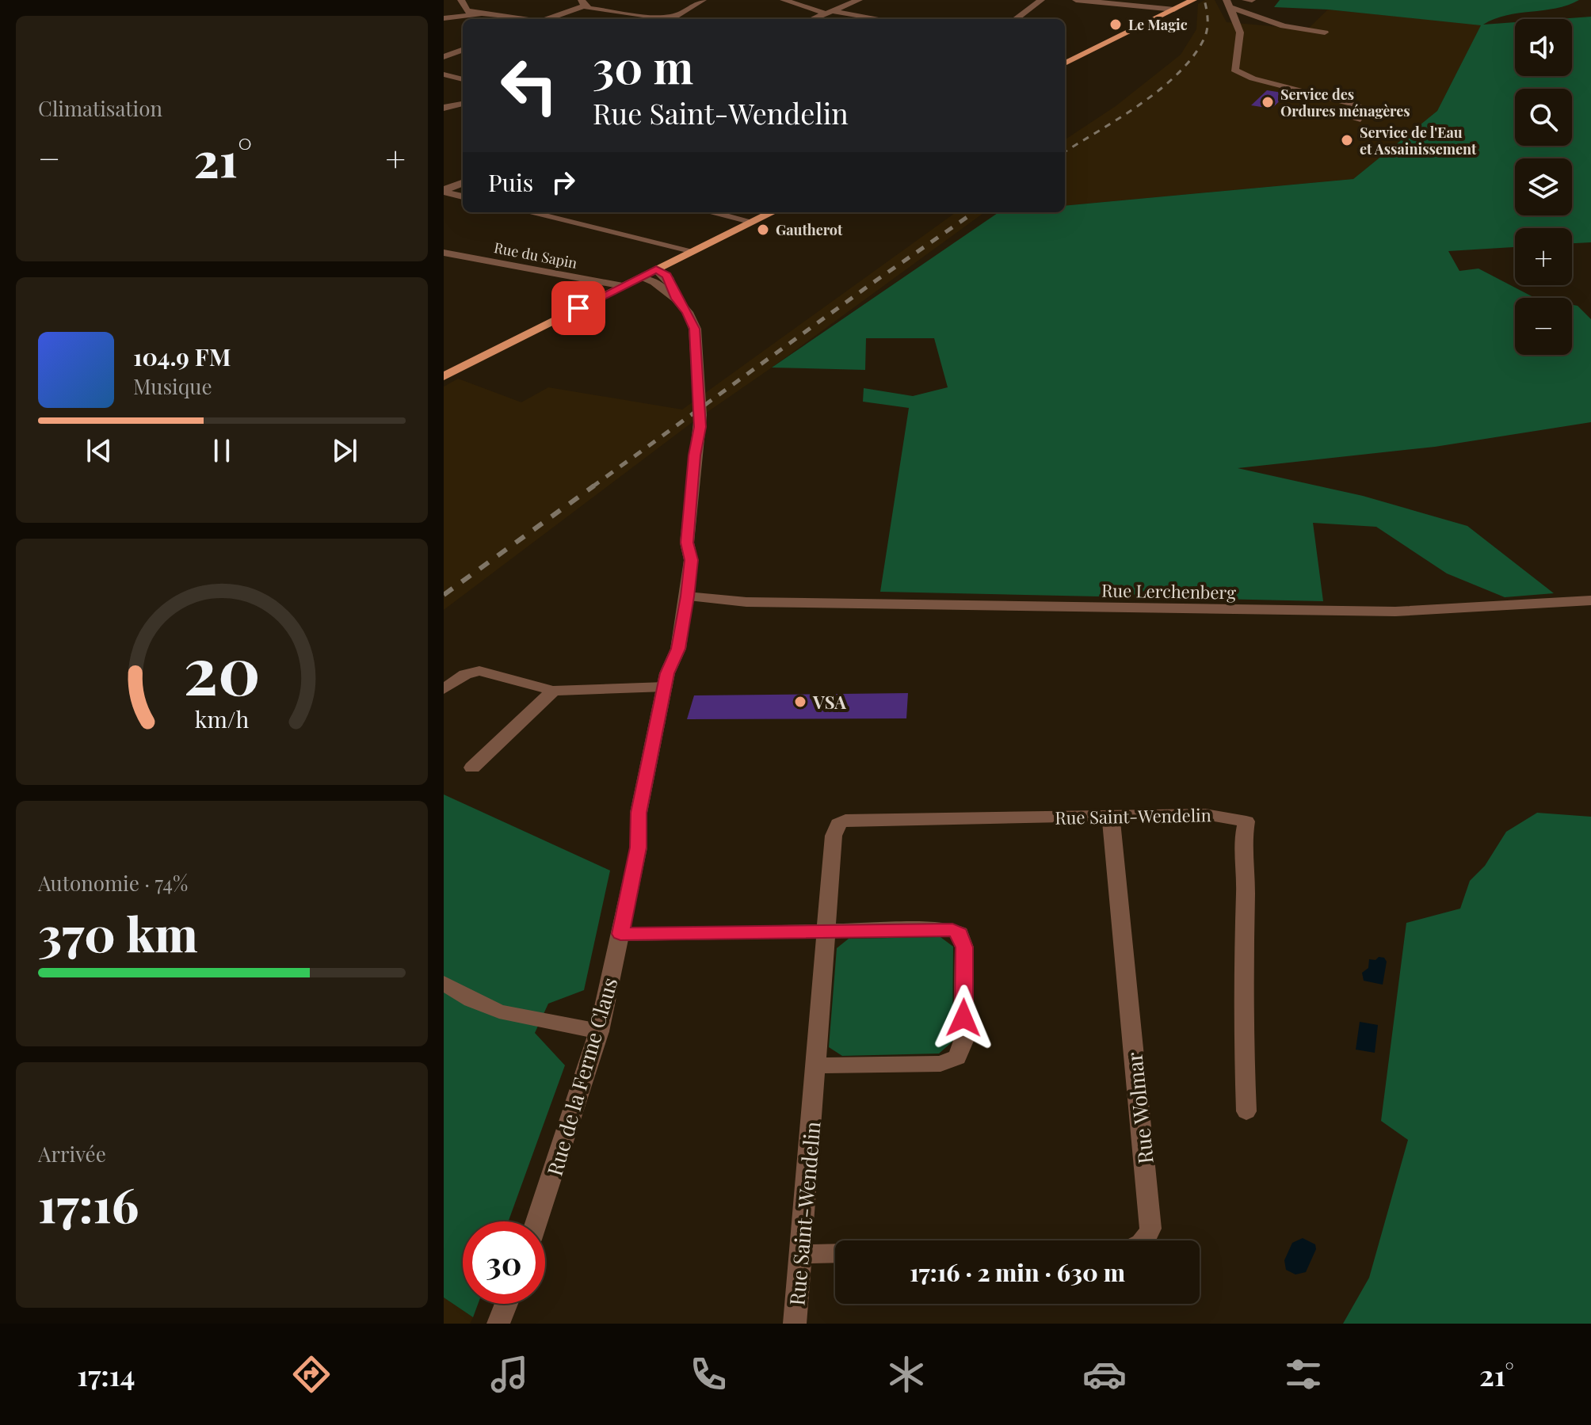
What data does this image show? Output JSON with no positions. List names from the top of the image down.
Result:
{
  "streets": {
    "street": [
      "Rue du Sapin",
      "Rue Lerchenberg",
      "Rue Saint-Wendelin",
      "Rue de la Ferme Claus",
      "Rue Wolmar"
    ]
  },
  "crossings": [
    ["Rue Lerchenberg", "Rue de la Ferme Claus"],
    ["Rue Saint-Wendelin", "Rue Wolmar"]
  ],
  "places": [
    "Le Magic",
    "Service des Ordures ménagères",
    "Service de l'Eau et Assainissement",
    "Gautherot",
    "VSA"
  ],
  "page": {
    "tile": [
      "Climatisation",
      ["Autonomie · 74%", "370 km"],
      ["Arrivée", "17:16"]
    ],
    "map_buttons": ["+", "−"],
    "turn": ["30 m", "Rue Saint-Wendelin"],
    "heat": ["−", "21°", "+"],
    "then": "Puis",
    "song": ["104.9 FM", "Musique"],
    "limit": "30",
    "trip": "17:16 · 2 min · 630 m",
    "tabs": ["17:14", "21°"],
    "gauge": ["20", "km/h"]
  }
}
